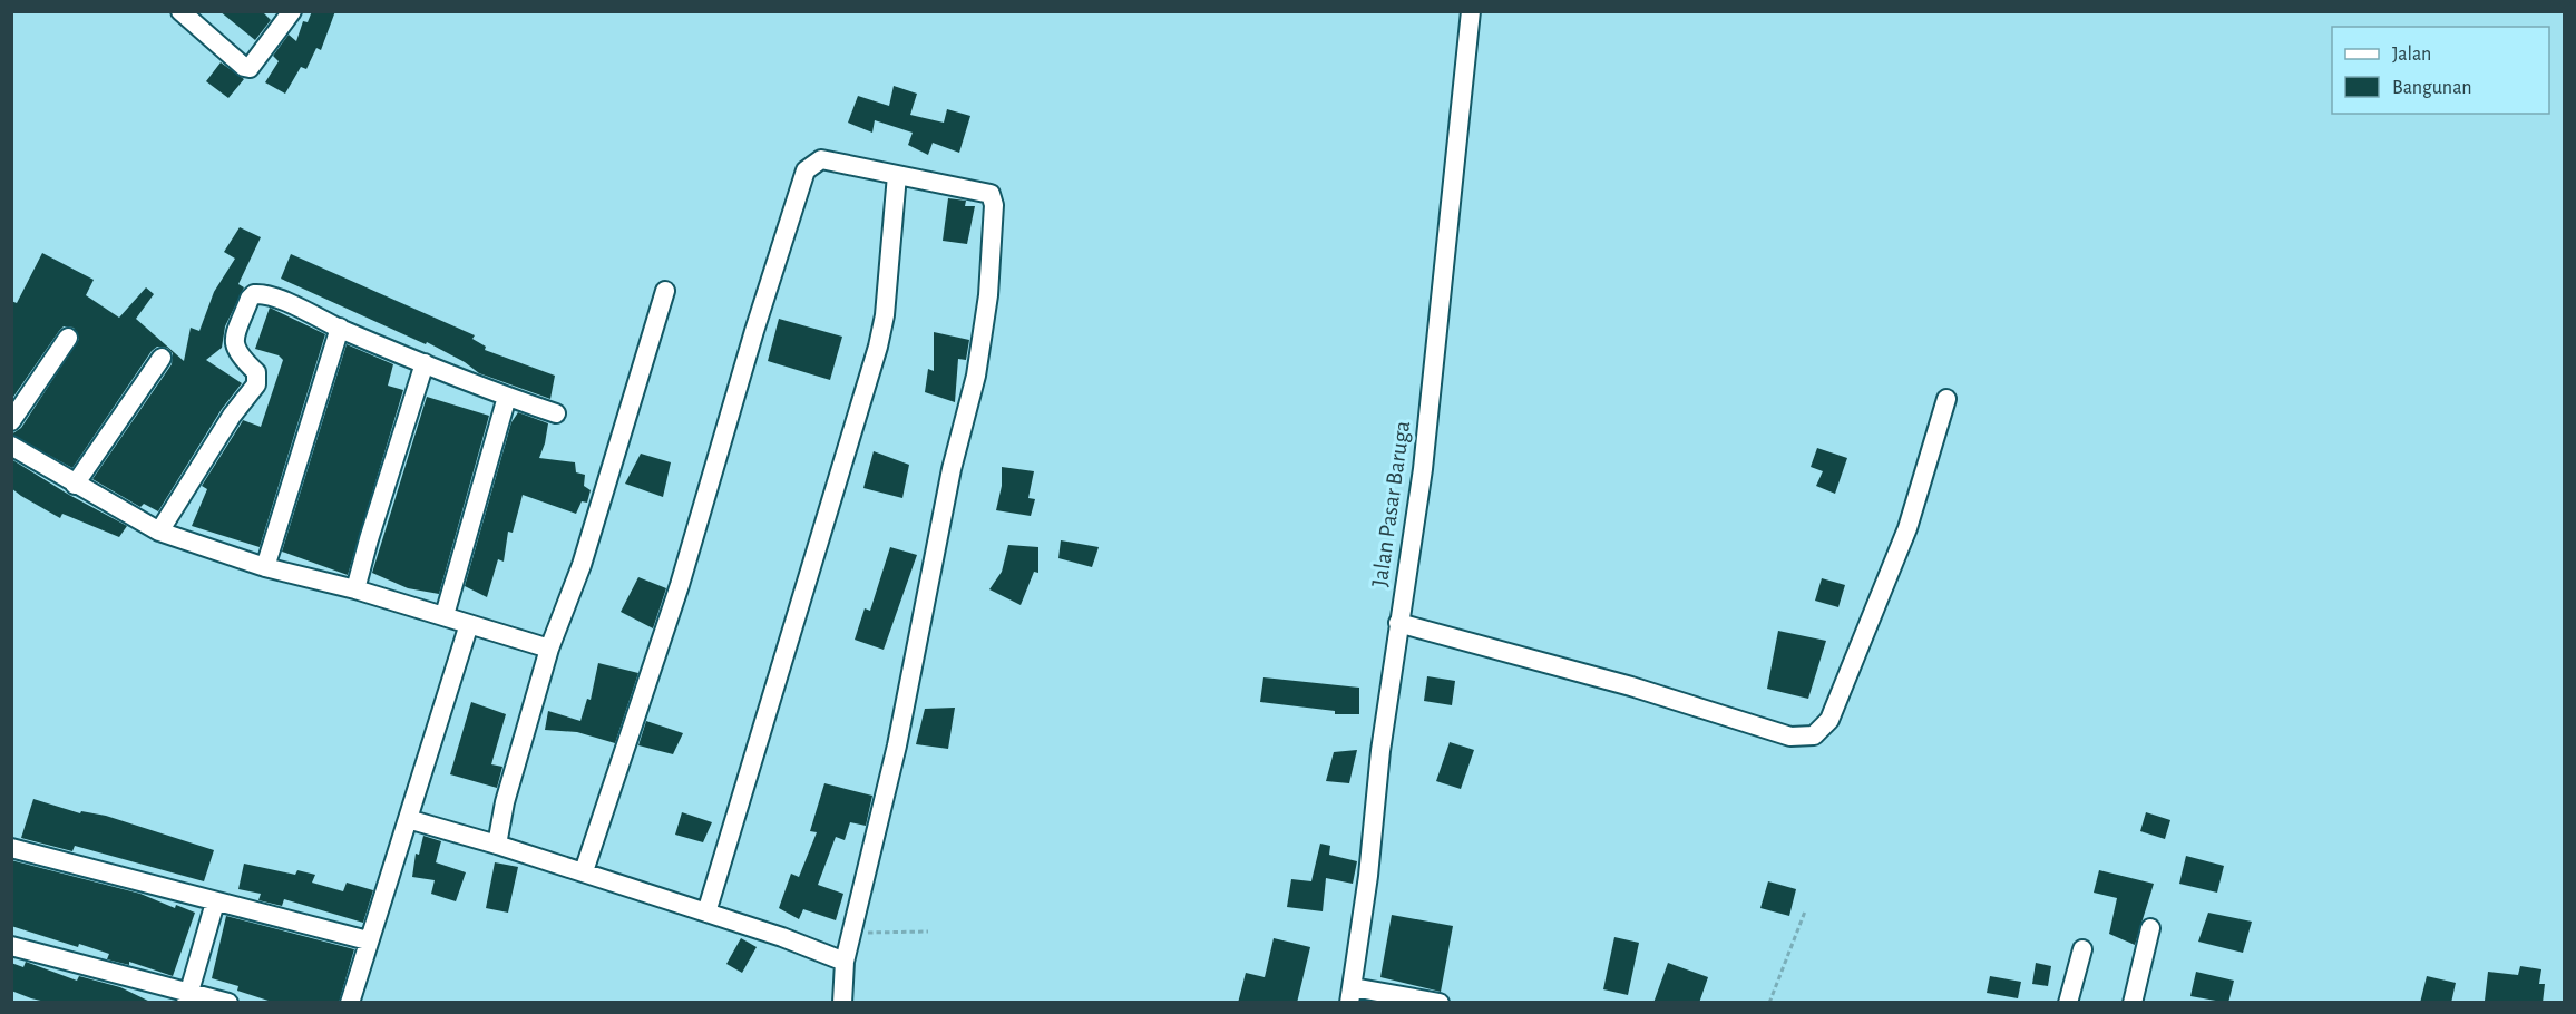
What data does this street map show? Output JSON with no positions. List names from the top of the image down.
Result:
{
  "streets": {
    "street": ["Jalan Pasar Baruga"]
  },
  "legend": ["Jalan", "Bangunan"]
}
